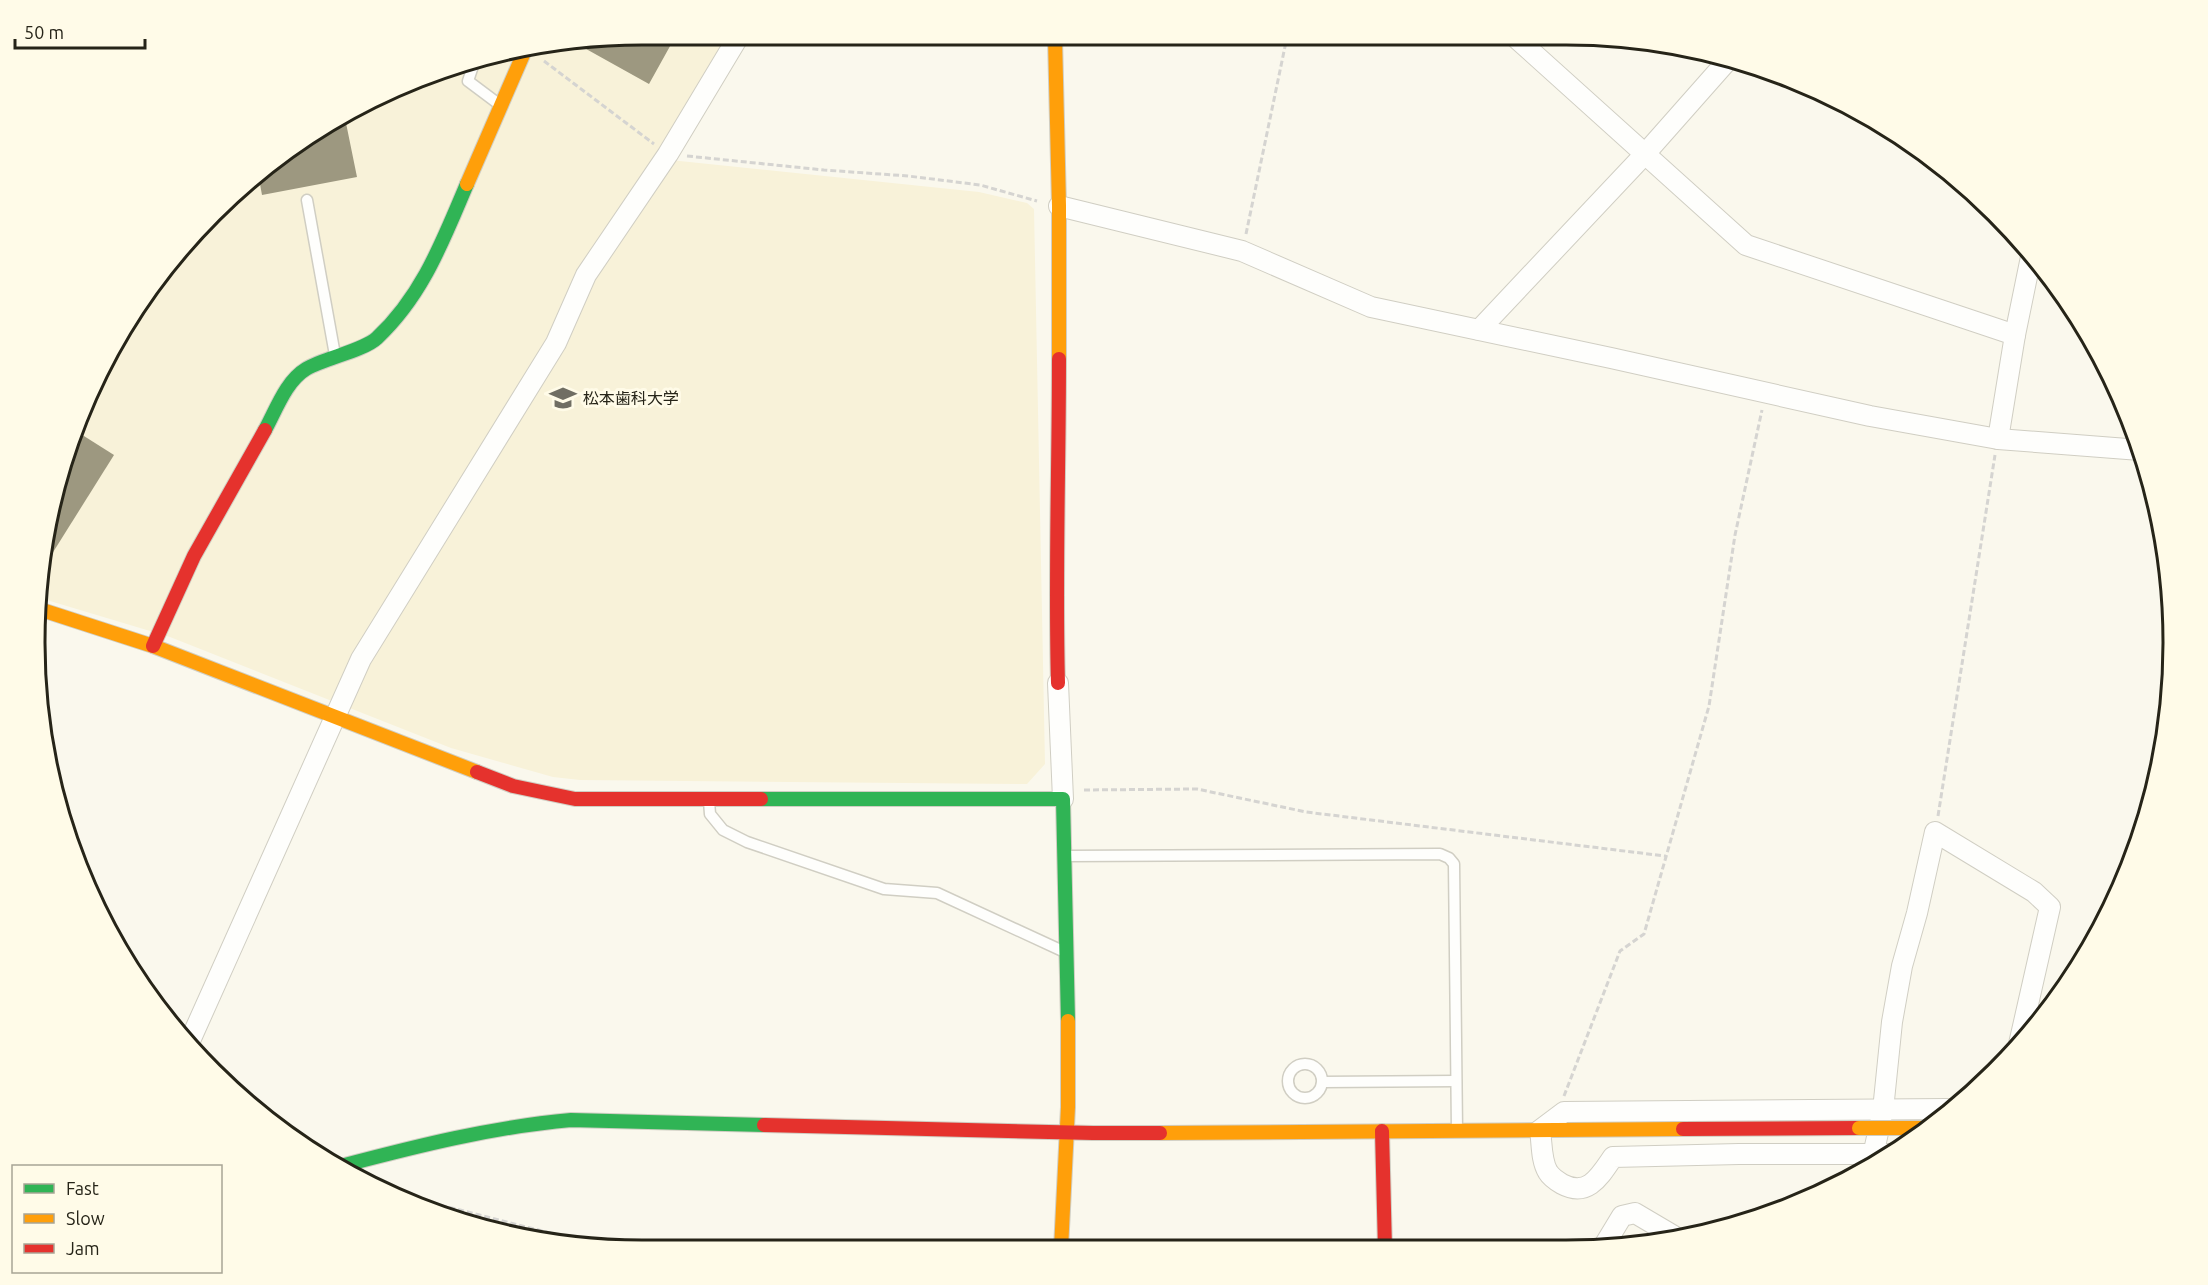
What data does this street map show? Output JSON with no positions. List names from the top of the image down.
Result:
{
  "places": {
    "school or university": ["松本歯科大学"]
  },
  "legend": ["Fast", "Slow", "Jam"],
  "scale_bar": "50 m"
}
